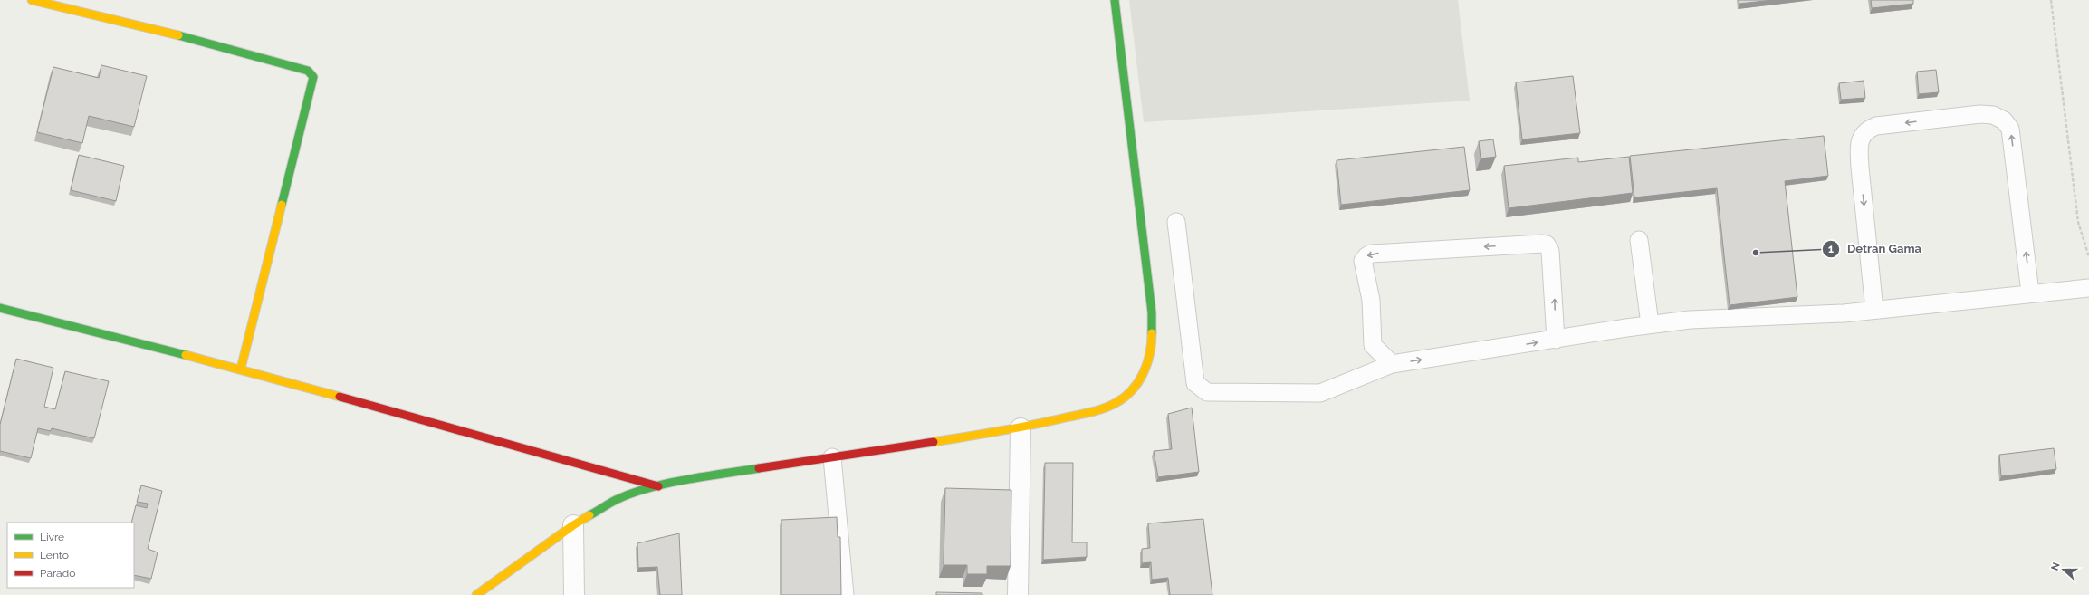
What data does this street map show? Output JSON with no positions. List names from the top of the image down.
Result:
{
  "places": ["Detran Gama"],
  "legend": ["Livre", "Lento", "Parado"],
  "north": "left"
}
